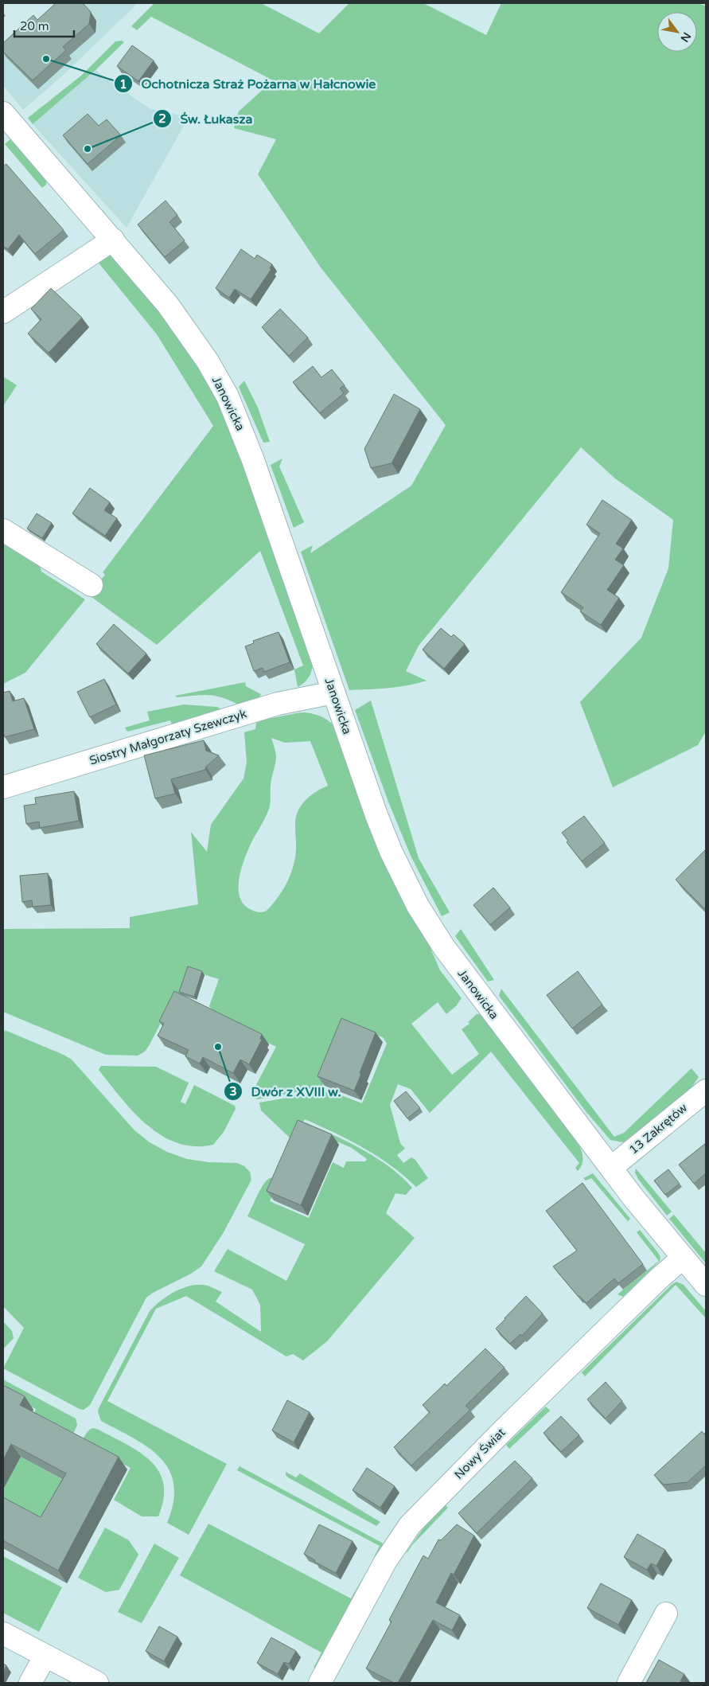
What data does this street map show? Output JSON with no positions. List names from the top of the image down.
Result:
{
  "streets": {
    "street": [
      "Janowicka",
      "Siostry Małgorzaty Szewczyk",
      "13 Zakrętów",
      "Nowy Świat"
    ]
  },
  "crossings": [
    ["Janowicka", "Siostry Małgorzaty Szewczyk"],
    ["Janowicka", "13 Zakrętów"],
    ["Janowicka", "Nowy Świat"]
  ],
  "places": ["Ochotnicza Straż Pożarna w Hałcnowie", "Św. Łukasza", "Dwór z XVIII w."],
  "scale_bar": "20 m",
  "north": "bottom right"
}
